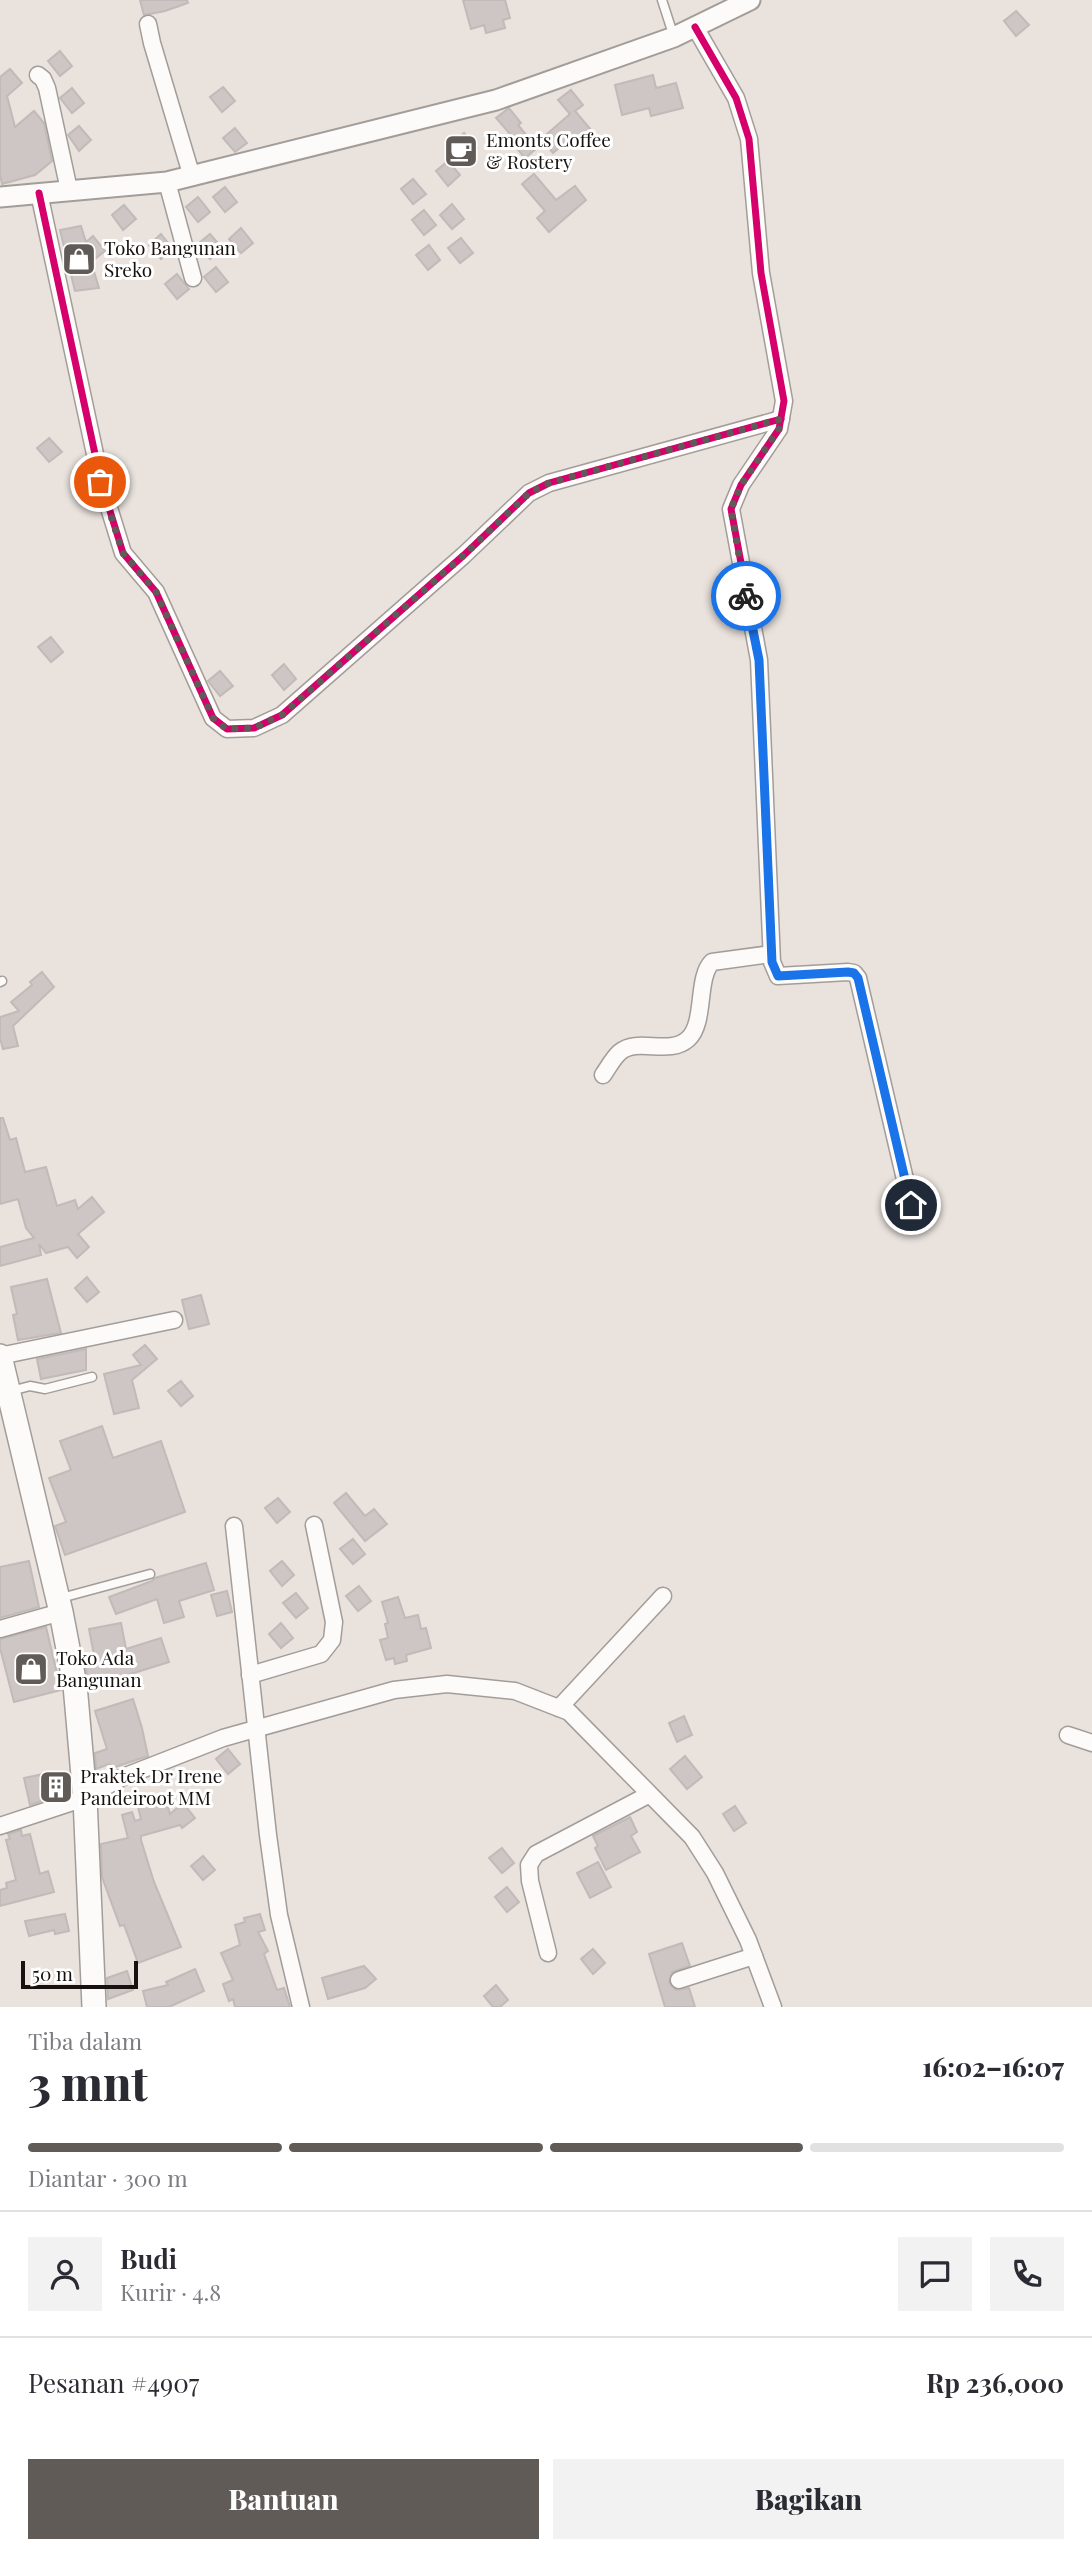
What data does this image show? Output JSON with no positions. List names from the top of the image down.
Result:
{
  "places": {
    "cafe": ["Emonts Coffee & Rostery"],
    "shop": ["Toko Bangunan Sreko", "Toko Ada Bangunan"],
    "building": ["Praktek Dr Irene Pandeiroot MM"]
  },
  "scale_bar": "50 m",
  "page": {
    "scale": "50 m",
    "heading": ["3 mnt", "Tiba dalam", "16:02–16:07"],
    "panel": [
      "Budi",
      "Kurir · 4.8",
      "Pesanan #4907",
      "Rp 236,000"
    ],
    "bar": "Diantar · 300 m",
    "buttons": ["Bantuan", "Bagikan"]
  }
}
